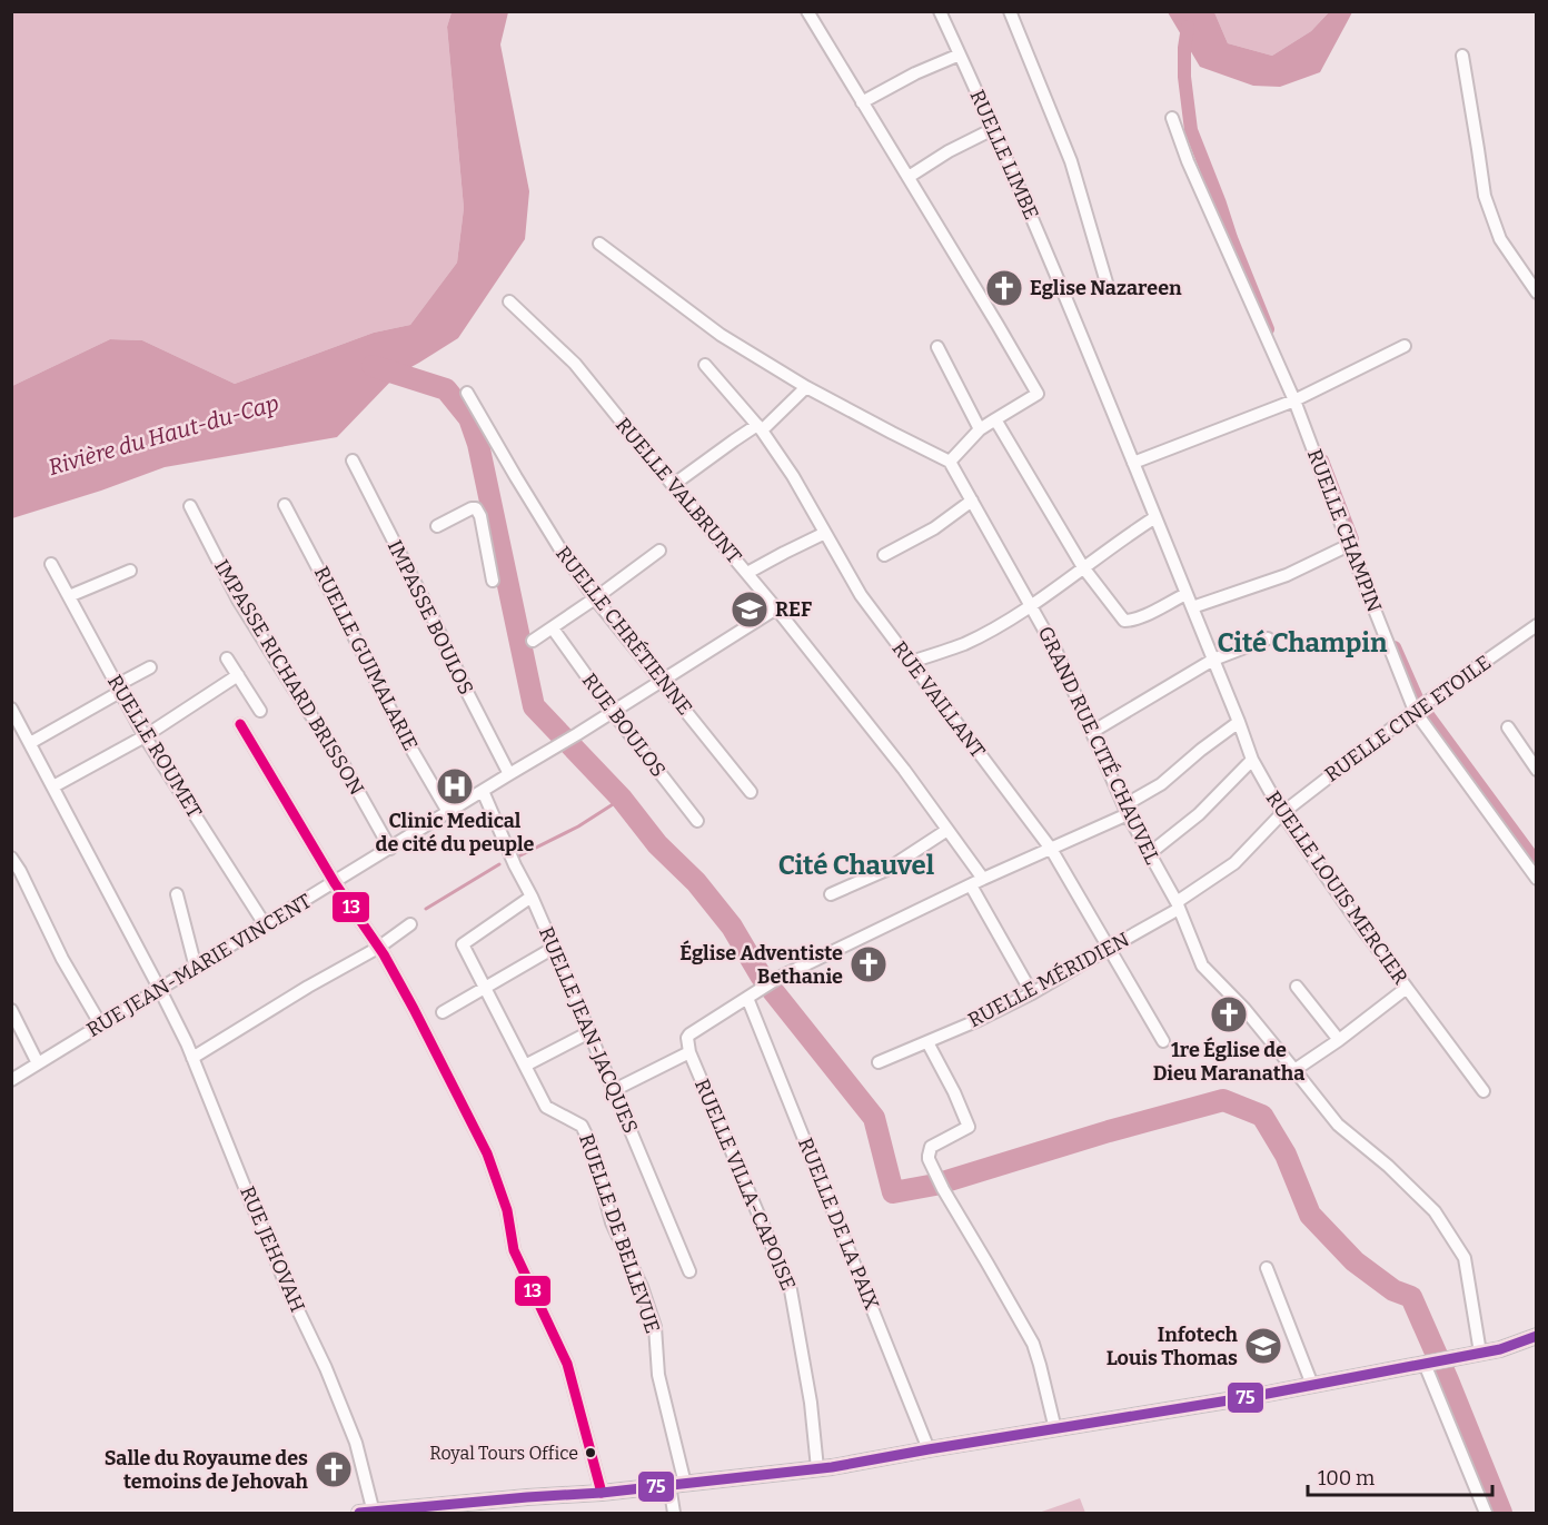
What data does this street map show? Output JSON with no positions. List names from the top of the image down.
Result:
{
  "streets": {
    "street": [
      "RUELLE LIMBE",
      "RUELLE VALBRUNT",
      "RUELLE CHAMPIN",
      "IMPASSE BOULOS",
      "RUELLE CHRÉTIENNE",
      "RUELLE GUIMALARIE",
      "IMPASSE RICHARD BRISSON",
      "RUE VAILLANT",
      "RUELLE CINE ETOILE",
      "RUE BOULOS",
      "GRAND RUE CITÉ CHAUVEL",
      "RUELLE ROUMET",
      "RUELLE LOUIS MERCIER",
      "RUE JEAN-MARIE VINCENT",
      "RUELLE MÉRIDIEN",
      "RUELLE JEAN-JACQUES",
      "RUELLE VILLA-CAPOISE",
      "RUELLE DE LA PAIX",
      "RUELLE DE BELLEVUE",
      "RUE JEHOVAH"
    ]
  },
  "crossings": [
    ["RUELLE LIMBE", "RUELLE LOUIS MERCIER"],
    ["RUELLE VALBRUNT", "RUE JEAN-MARIE VINCENT"],
    ["RUELLE CHAMPIN", "RUELLE CINE ETOILE"],
    ["IMPASSE BOULOS", "RUE JEAN-MARIE VINCENT"],
    ["RUELLE CHRÉTIENNE", "RUE JEAN-MARIE VINCENT"],
    ["RUELLE GUIMALARIE", "RUE JEAN-MARIE VINCENT"],
    ["IMPASSE RICHARD BRISSON", "RUE JEAN-MARIE VINCENT"],
    ["RUE VAILLANT", "RUELLE MÉRIDIEN"],
    ["RUELLE CINE ETOILE", "RUELLE LOUIS MERCIER"],
    ["RUELLE CINE ETOILE", "RUELLE MÉRIDIEN"],
    ["RUE BOULOS", "RUE JEAN-MARIE VINCENT"],
    ["GRAND RUE CITÉ CHAUVEL", "RUELLE MÉRIDIEN"],
    ["RUELLE ROUMET", "RUE JEAN-MARIE VINCENT"],
    ["RUELLE LOUIS MERCIER", "RUELLE MÉRIDIEN"],
    ["RUE JEAN-MARIE VINCENT", "RUELLE JEAN-JACQUES"],
    ["RUE JEAN-MARIE VINCENT", "RUE JEHOVAH"],
    ["RUELLE JEAN-JACQUES", "RUELLE DE BELLEVUE"]
  ],
  "districts": ["Cité Champin", "Cité Chauvel"],
  "water": ["Rivière du Haut-du-Cap"],
  "places": {
    "church": [
      "Eglise Nazareen",
      "Église Adventiste Bethanie",
      "1re Église de Dieu Maranatha",
      "Salle du Royaume des temoins de Jehovah"
    ],
    "school or university": ["REF", "Infotech Louis Thomas"],
    "hospital": ["Clinic Medical de cité du peuple"],
    "other": ["Royal Tours Office"]
  },
  "lines": ["transit line 13", "transit line 75"],
  "scale_bar": "100 m"
}
